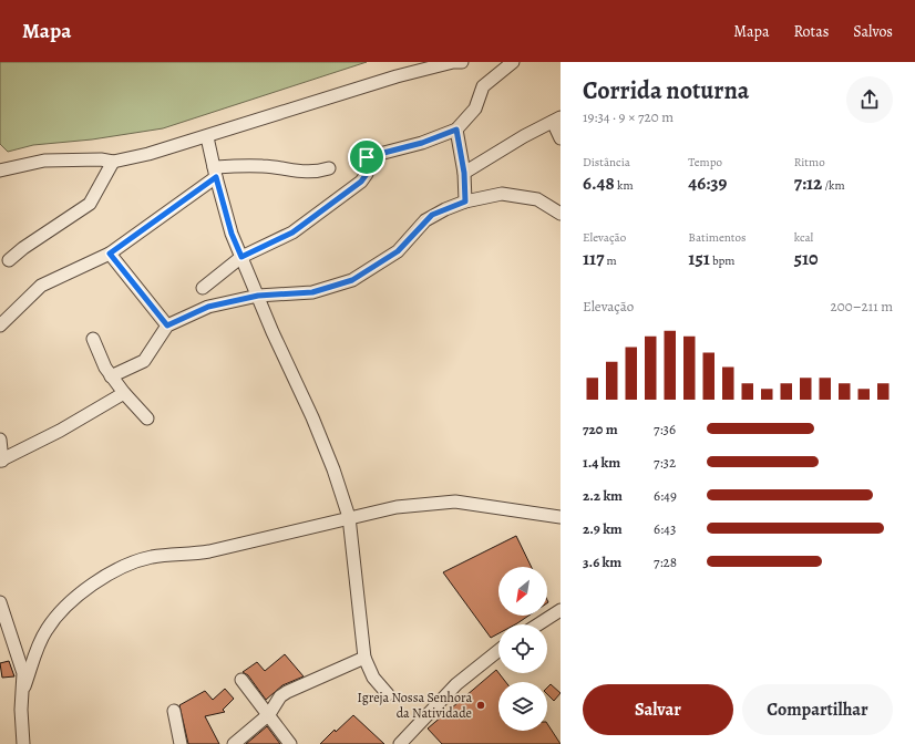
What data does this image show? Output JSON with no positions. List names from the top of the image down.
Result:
{
  "places": ["Igreja Nossa Senhora da Natividade"],
  "north": "bottom left",
  "page": {
    "header": "Mapa",
    "nav": ["Mapa", "Rotas", "Salvos"],
    "heading": ["Corrida noturna", "19:34 · 9 × 720 m"],
    "stats": [
      ["Distância", "6.48 km"],
      ["Tempo", "46:39"],
      ["Ritmo", "7:12 /km"],
      ["Elevação", "117 m"],
      ["Batimentos", "151 bpm"],
      ["kcal", "510"]
    ],
    "chart": ["Elevação", "200–211 m"],
    "list": [
      {
        "name": "720 m",
        "note": "7:36"
      },
      {
        "name": "1.4 km",
        "note": "7:32"
      },
      {
        "name": "2.2 km",
        "note": "6:49"
      },
      {
        "name": "2.9 km",
        "note": "6:43"
      },
      {
        "name": "3.6 km",
        "note": "7:28"
      }
    ],
    "buttons": ["Salvar", "Compartilhar"]
  }
}
